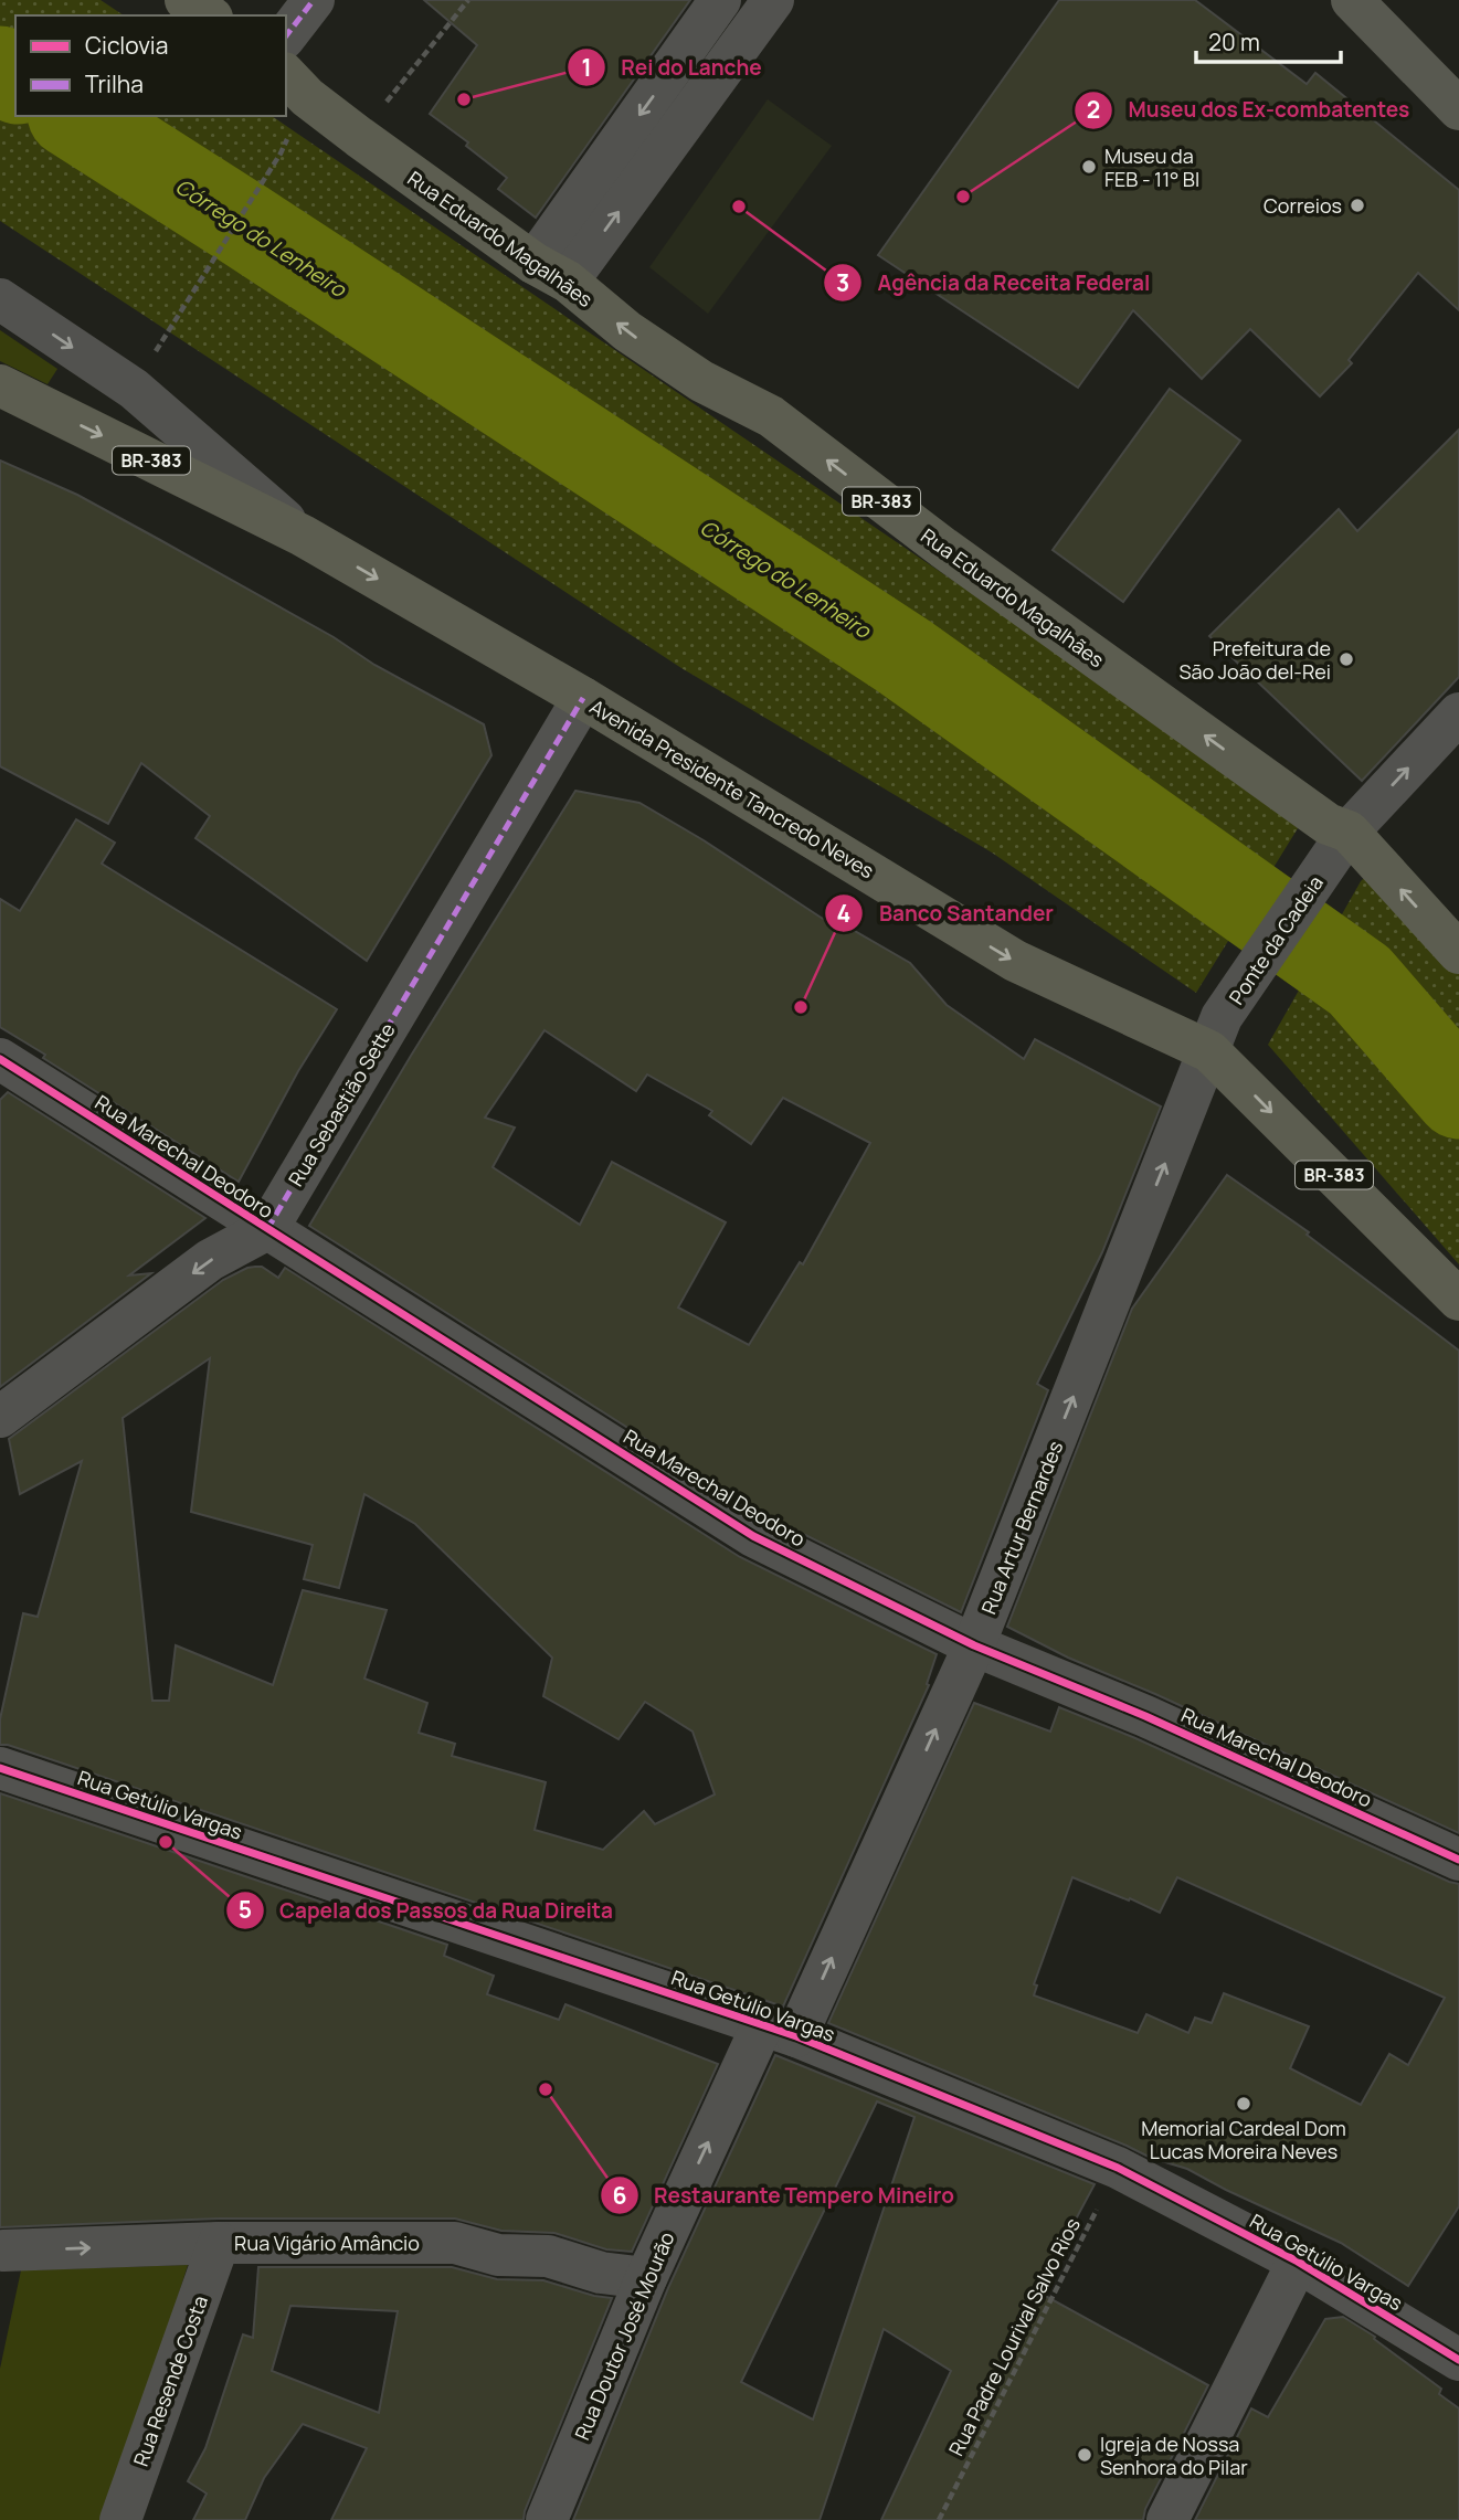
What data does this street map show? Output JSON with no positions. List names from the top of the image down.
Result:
{
  "streets": {
    "highway": ["Rua Eduardo Magalhães", "BR-383", "Avenida Presidente Tancredo Neves"],
    "street": [
      "Ponte da Cadeia",
      "Rua Sebastião Sette",
      "Rua Marechal Deodoro",
      "Rua Artur Bernardes",
      "Rua Getúlio Vargas",
      "Rua Vigário Amâncio",
      "Rua Doutor José Mourão",
      "Rua Resende Costa"
    ],
    "path": ["Rua Padre Lourival Salvo Rios"]
  },
  "crossings": [
    ["Rua Eduardo Magalhães", "Ponte da Cadeia"],
    ["BR-383", "Avenida Presidente Tancredo Neves"],
    ["BR-383", "Ponte da Cadeia"],
    ["BR-383", "Rua Artur Bernardes"],
    ["Avenida Presidente Tancredo Neves", "Ponte da Cadeia"],
    ["Avenida Presidente Tancredo Neves", "Rua Sebastião Sette"],
    ["Avenida Presidente Tancredo Neves", "Rua Artur Bernardes"],
    ["Ponte da Cadeia", "Rua Artur Bernardes"],
    ["Rua Sebastião Sette", "Rua Marechal Deodoro"],
    ["Rua Marechal Deodoro", "Rua Artur Bernardes"],
    ["Rua Artur Bernardes", "Rua Getúlio Vargas"],
    ["Rua Artur Bernardes", "Rua Doutor José Mourão"],
    ["Rua Getúlio Vargas", "Rua Doutor José Mourão"],
    ["Rua Getúlio Vargas", "Rua Padre Lourival Salvo Rios"],
    ["Rua Vigário Amâncio", "Rua Doutor José Mourão"],
    ["Rua Vigário Amâncio", "Rua Resende Costa"]
  ],
  "one_way": [
    "Rua Eduardo Magalhães",
    "Avenida Presidente Tancredo Neves",
    "Ponte da Cadeia",
    "Rua Artur Bernardes",
    "Rua Doutor José Mourão"
  ],
  "water": ["Córrego do Lenheiro"],
  "places": [
    "Rei do Lanche",
    "Museu da FEB - 11° BI",
    "Museu dos Ex-combatentes",
    "Correios",
    "Agência da Receita Federal",
    "Prefeitura de São João del-Rei",
    "Banco Santander",
    "Capela dos Passos da Rua Direita",
    "Restaurante Tempero Mineiro",
    "Memorial Cardeal Dom Lucas Moreira Neves",
    "Igreja de Nossa Senhora do Pilar"
  ],
  "legend": ["Ciclovia", "Trilha"],
  "scale_bar": "20 m"
}
